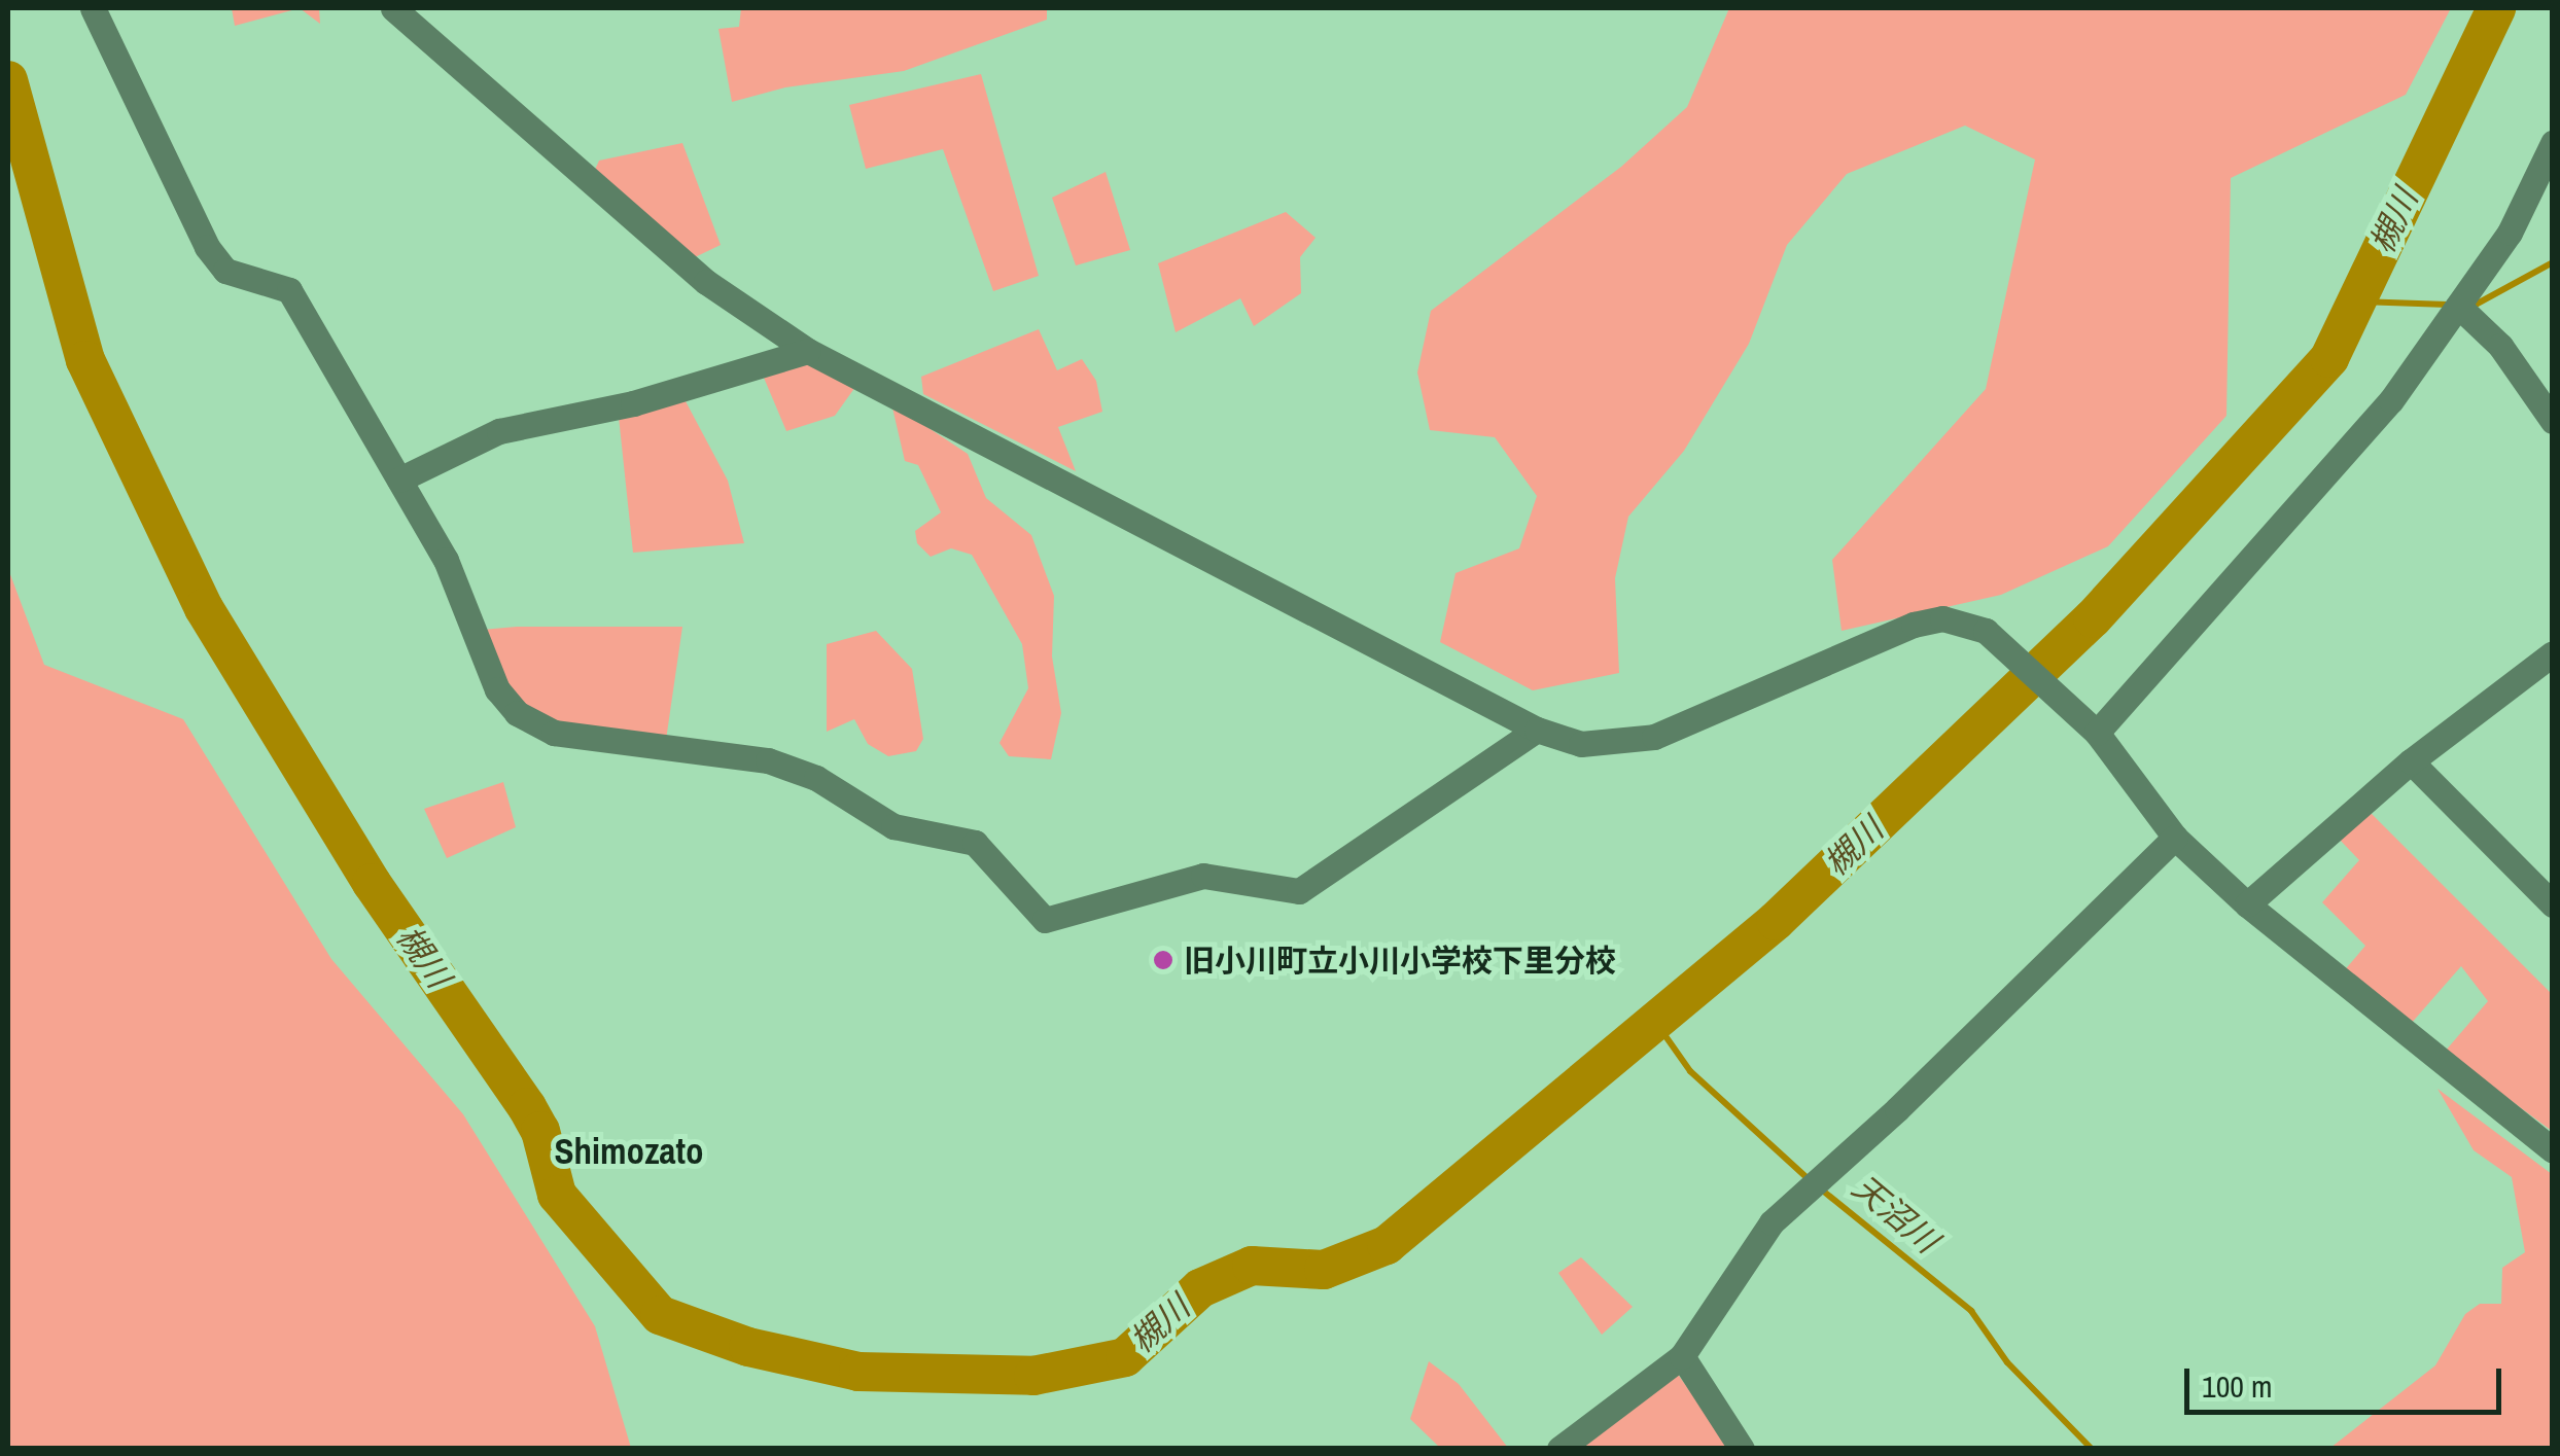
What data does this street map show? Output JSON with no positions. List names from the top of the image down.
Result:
{
  "districts": ["Shimozato"],
  "water": ["槻川", "天沼川"],
  "places": ["旧小川町立小川小学校下里分校"],
  "scale_bar": "100 m"
}
